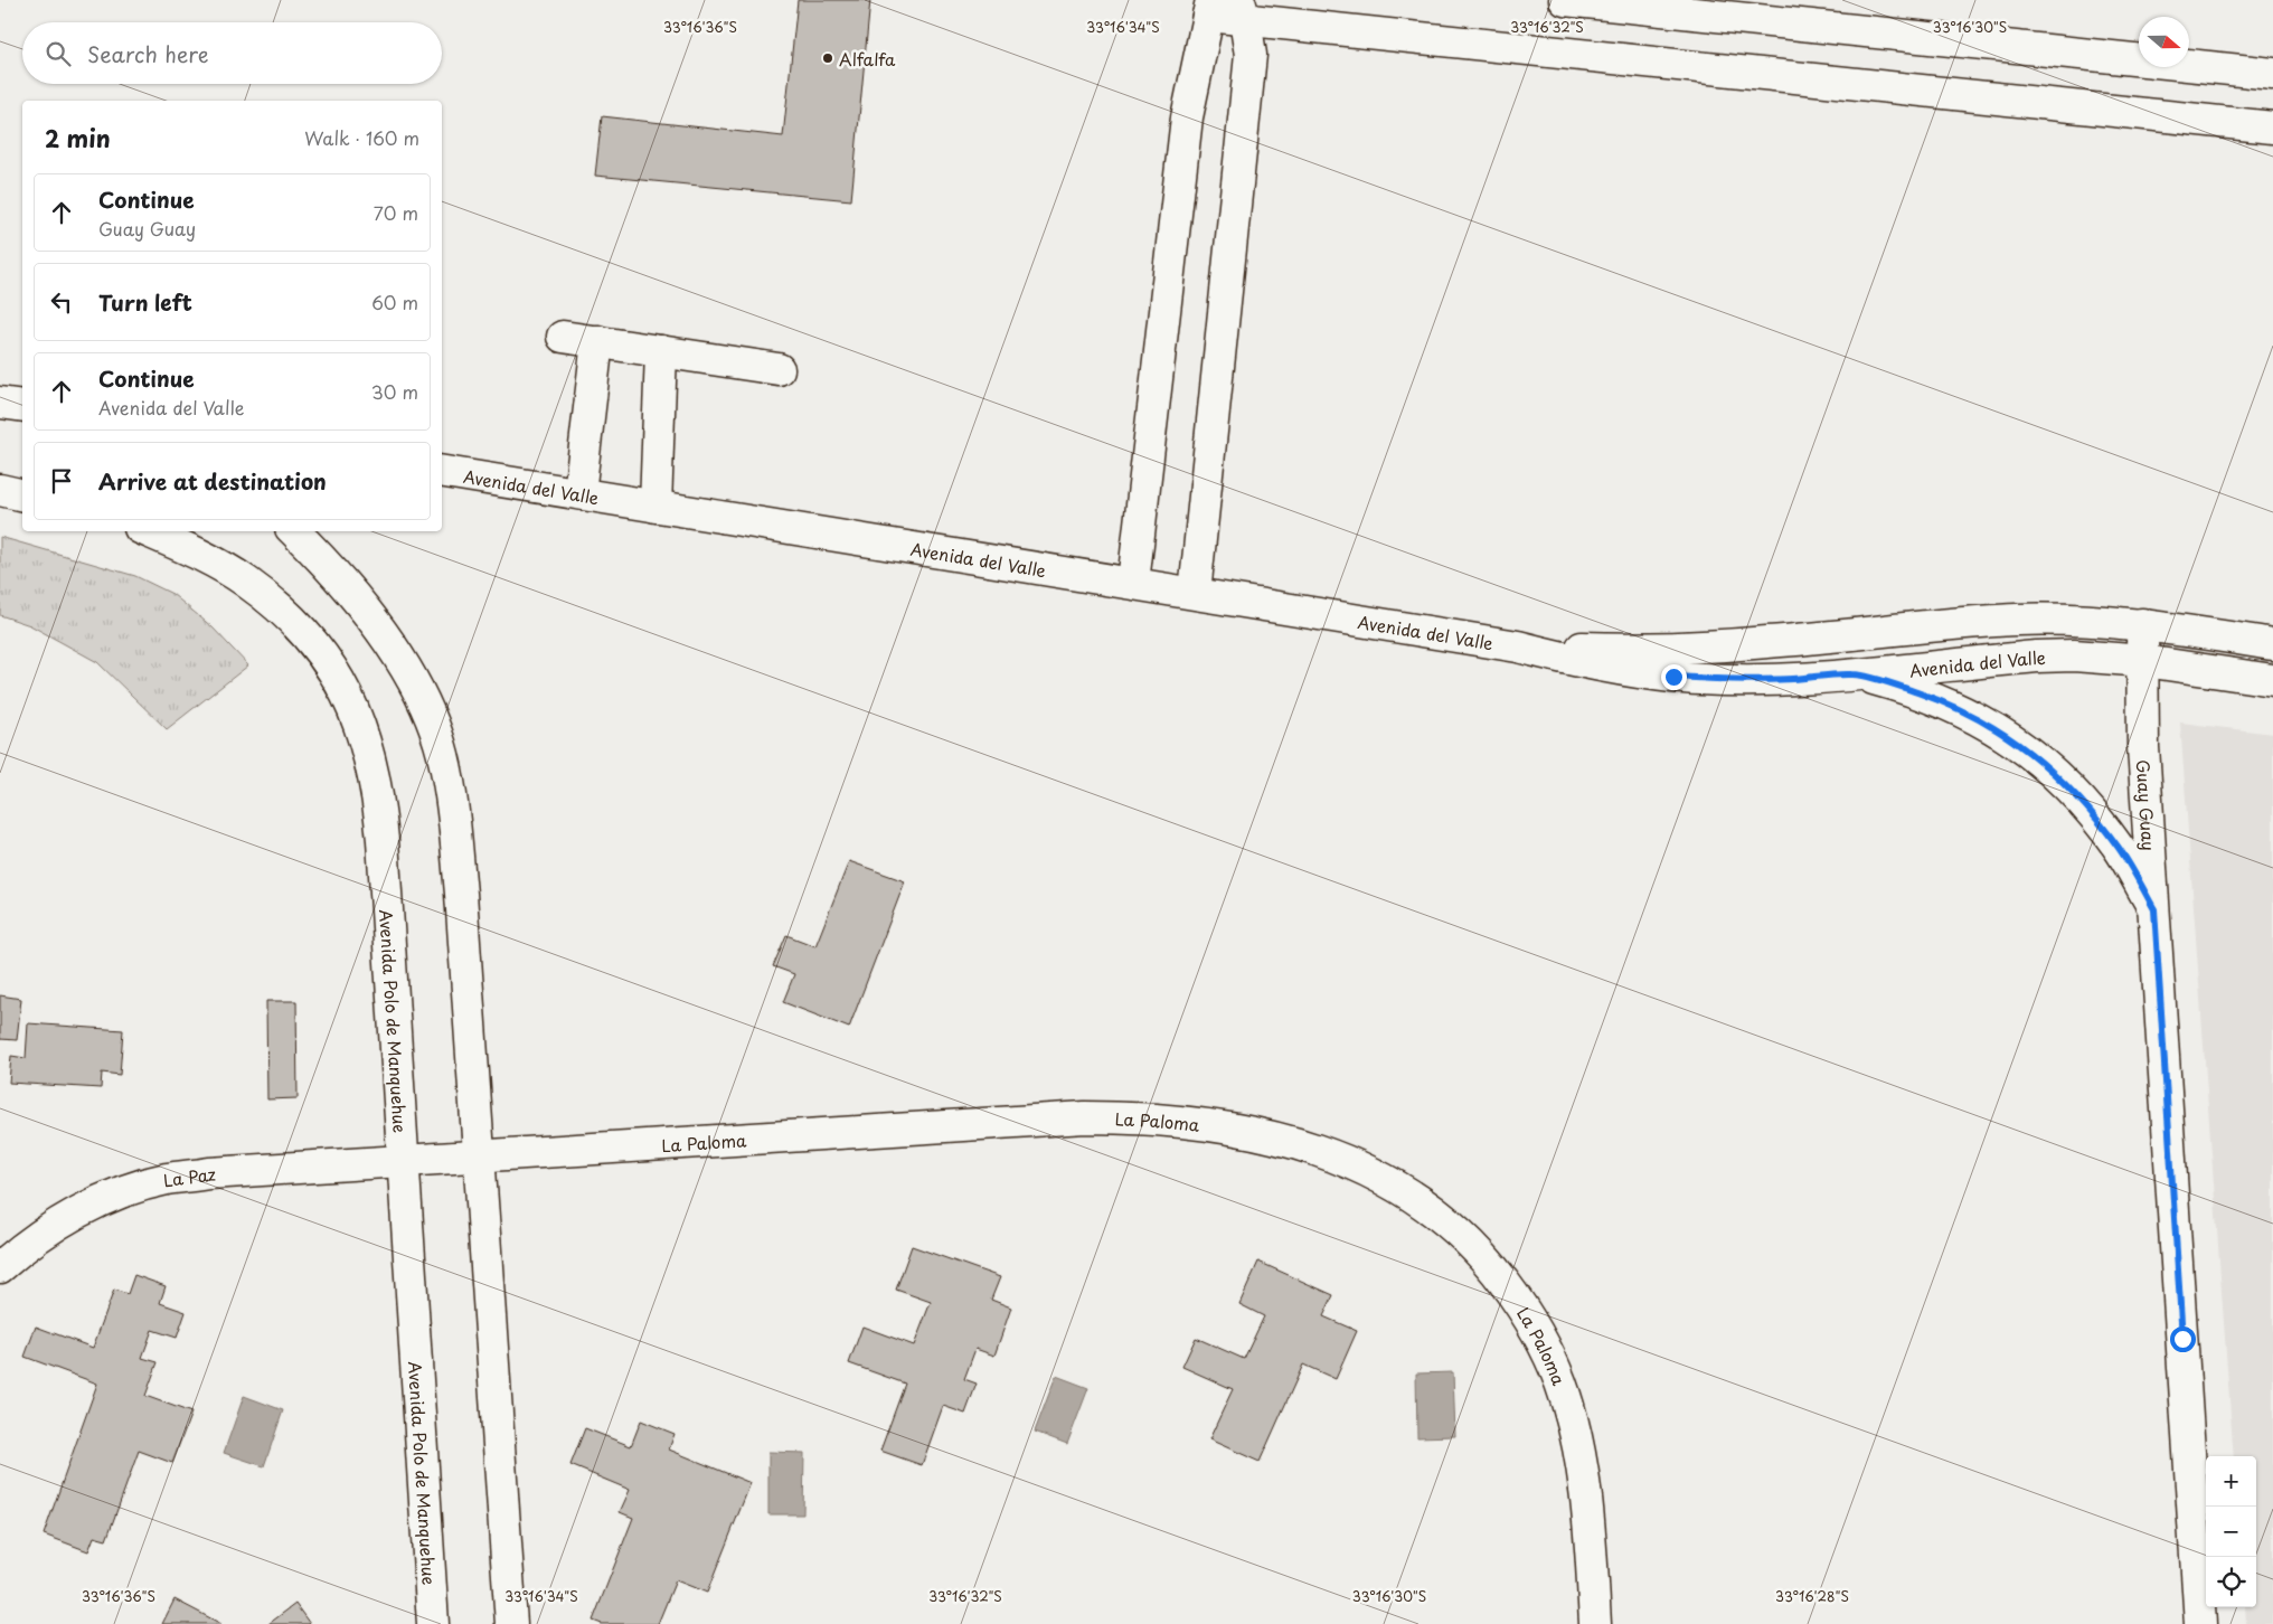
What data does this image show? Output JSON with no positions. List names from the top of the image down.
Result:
{
  "streets": {
    "street": [
      "Avenida del Valle",
      "Guay Guay",
      "Avenida Polo de Manquehue",
      "La Paloma",
      "La Paz"
    ]
  },
  "crossings": [
    ["Avenida del Valle", "Guay Guay"],
    ["Avenida Polo de Manquehue", "La Paloma"],
    ["Avenida Polo de Manquehue", "La Paz"],
    ["La Paloma", "La Paz"]
  ],
  "places": ["Alfalfa"],
  "north": "right",
  "page": {
    "search": "Search here",
    "heading": ["2 min", "Walk · 160 m"],
    "list": [
      ["Continue", "Guay Guay", "70 m"],
      ["Turn left", "60 m"],
      ["Continue", "Avenida del Valle", "30 m"],
      "Arrive at destination"
    ],
    "map_buttons": ["+", "−"]
  },
  "coordinates": [
    "33°16'36\"S",
    "33°16'34\"S",
    "33°16'32\"S",
    "33°16'30\"S",
    "33°16'28\"S"
  ]
}
